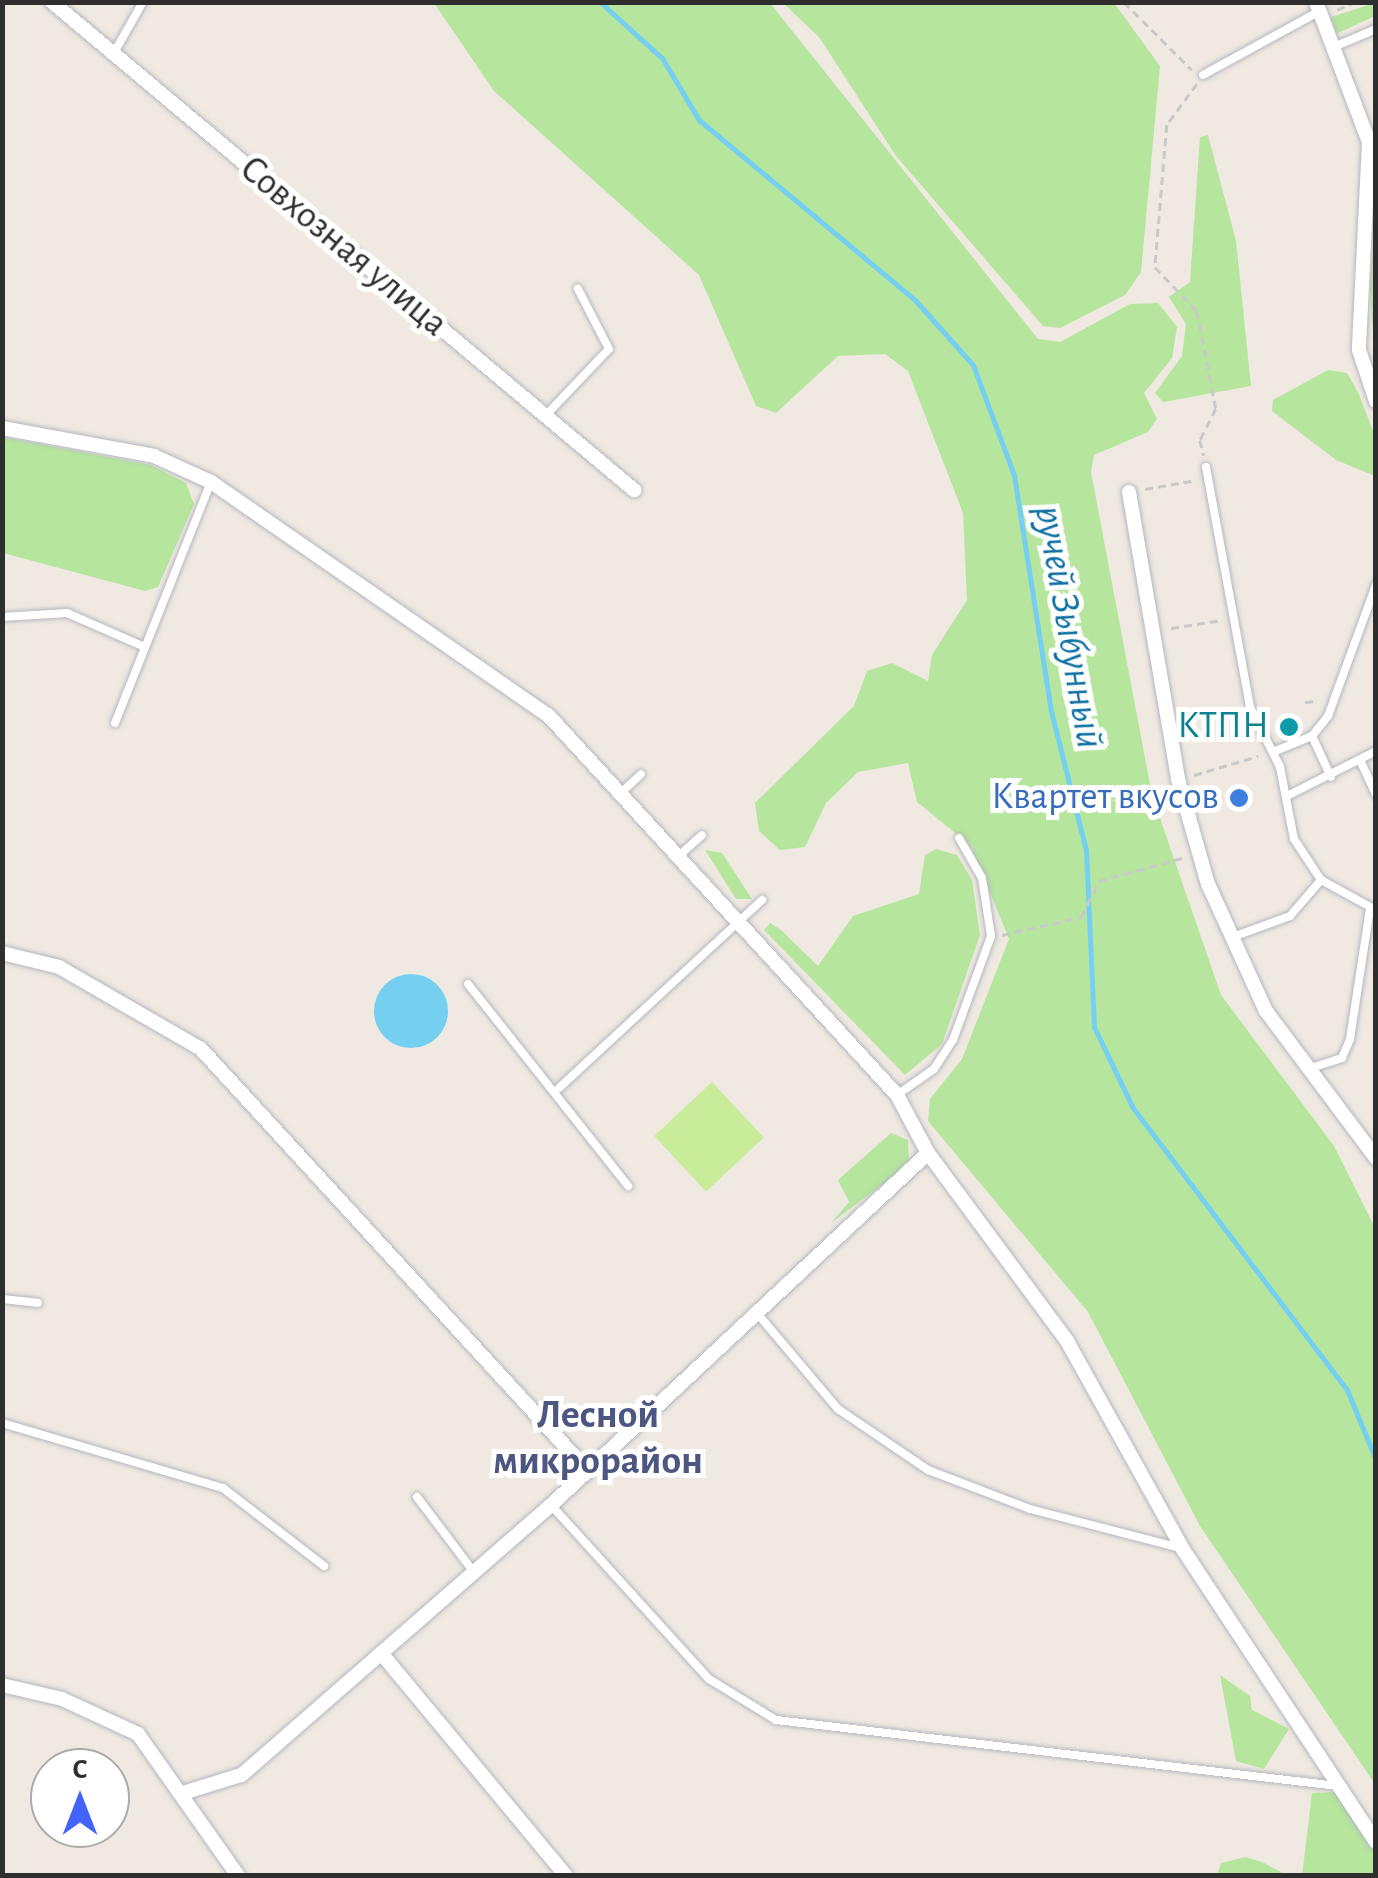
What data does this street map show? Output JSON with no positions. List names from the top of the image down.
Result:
{
  "streets": {
    "street": ["Совхозная улица"]
  },
  "districts": ["Лесной микрорайон"],
  "water": ["ручей Зыбунный"],
  "places": ["КТПН", "Квартет вкусов"],
  "north": "top"
}
